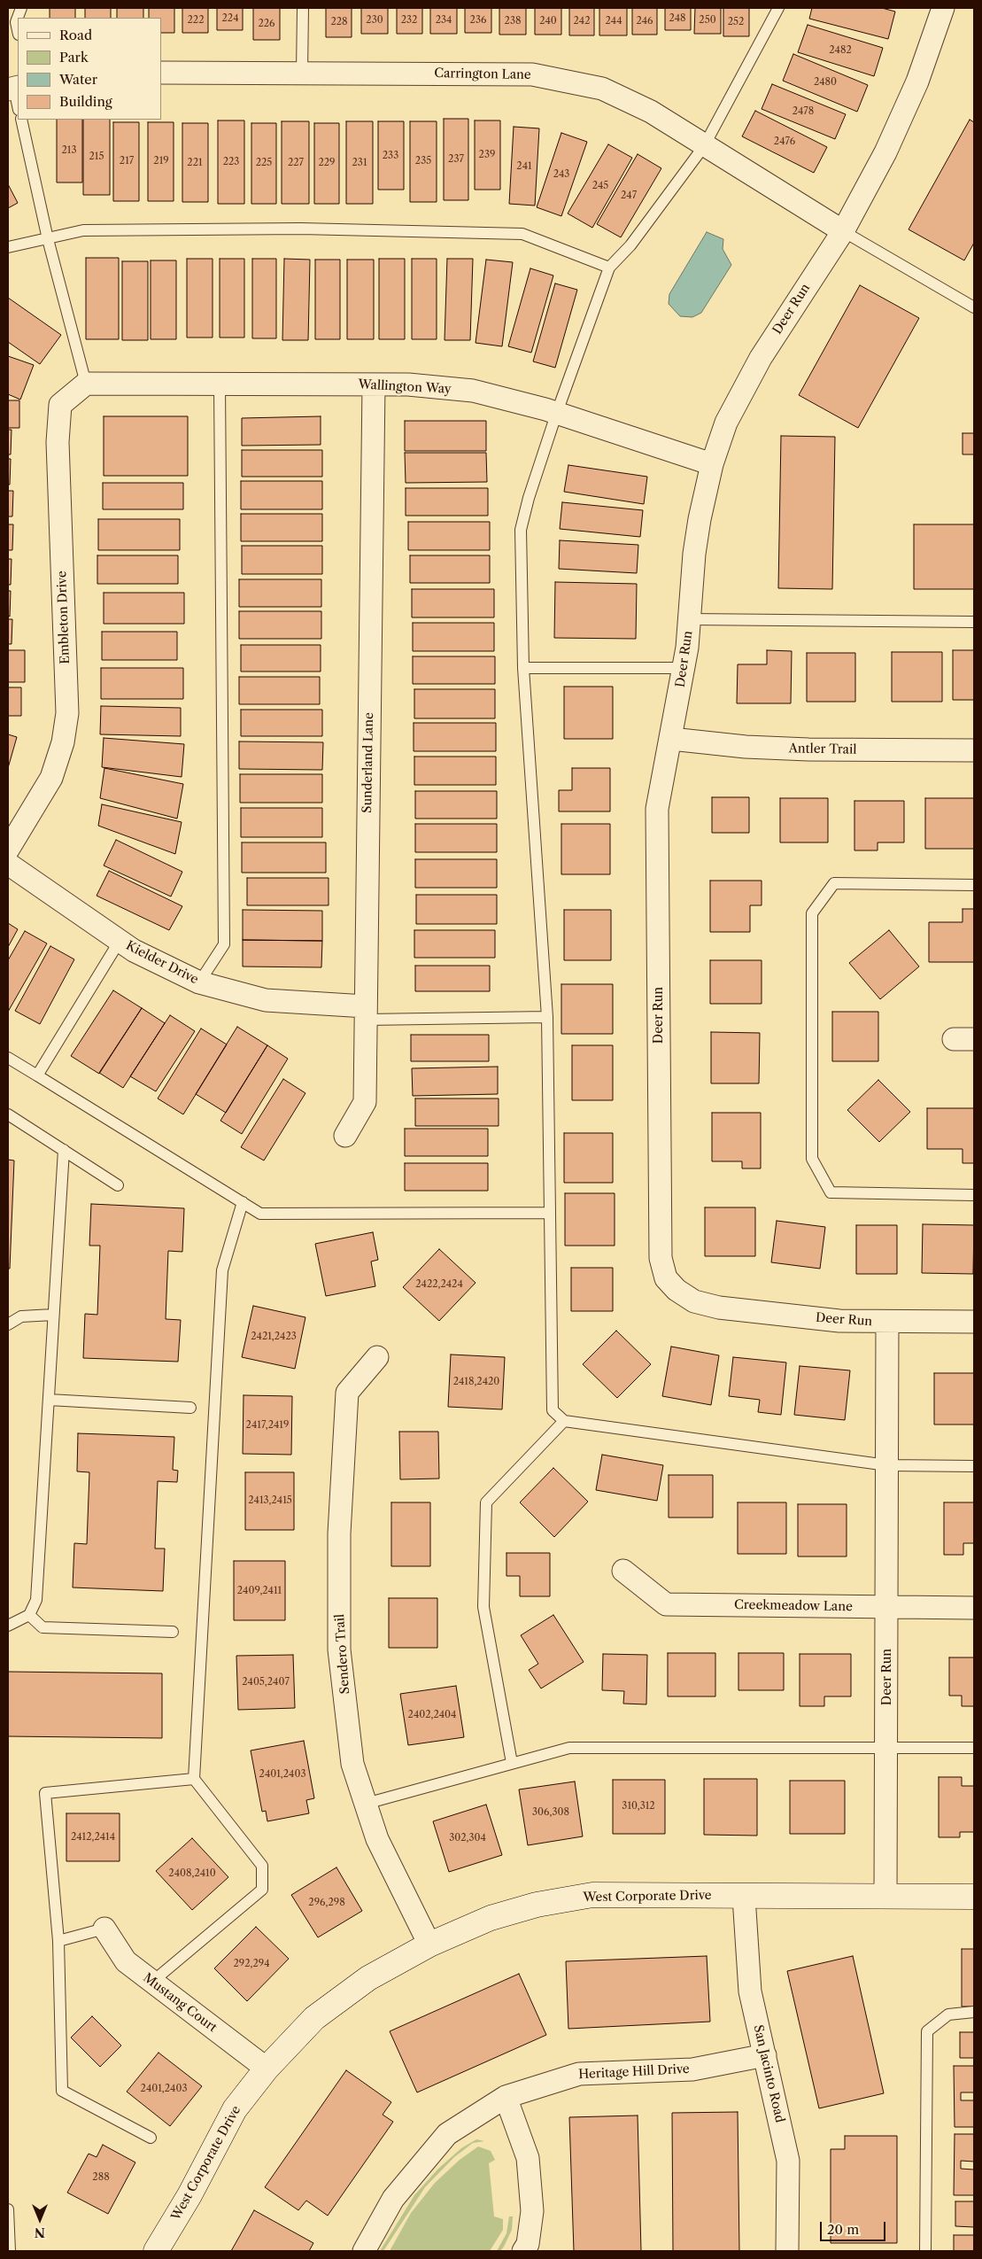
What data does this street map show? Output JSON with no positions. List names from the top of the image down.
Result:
{
  "streets": {
    "street": [
      "Carrington Lane",
      "Deer Run",
      "Wallington Way",
      "Embleton Drive",
      "Antler Trail",
      "Sunderland Lane",
      "Kielder Drive",
      "Creekmeadow Lane",
      "Sendero Trail",
      "West Corporate Drive",
      "Mustang Court",
      "Heritage Hill Drive",
      "San Jacinto Road"
    ]
  },
  "crossings": [
    ["Carrington Lane", "Deer Run"],
    ["Deer Run", "Wallington Way"],
    ["Deer Run", "Antler Trail"],
    ["Deer Run", "Creekmeadow Lane"],
    ["Deer Run", "West Corporate Drive"],
    ["Wallington Way", "Embleton Drive"],
    ["Wallington Way", "Sunderland Lane"],
    ["Sunderland Lane", "Kielder Drive"],
    ["Sendero Trail", "West Corporate Drive"],
    ["West Corporate Drive", "Mustang Court"],
    ["West Corporate Drive", "San Jacinto Road"],
    ["Heritage Hill Drive", "San Jacinto Road"]
  ],
  "house_numbers": [
    "224",
    "248",
    "222",
    "230",
    "232",
    "234",
    "236",
    "250",
    "238",
    "240",
    "242",
    "244",
    "246",
    "228",
    "252",
    "226",
    "2482",
    "2480",
    "2478",
    "2476",
    "213",
    "239",
    "233",
    "215",
    "237",
    "217",
    "219",
    "235",
    "223",
    "221",
    "225",
    "227",
    "229",
    "231",
    "241",
    "243",
    "245",
    "247",
    "2422,2424",
    "2421,2423",
    "2418,2420",
    "2417,2419",
    "2413,2415",
    "2409,2411",
    "2405,2407",
    "2402,2404",
    "2401,2403",
    "310,312",
    "306,308",
    "2412,2414",
    "302,304",
    "2408,2410",
    "296,298",
    "292,294",
    "2401,2403",
    "288"
  ],
  "legend": [
    "Road",
    "Park",
    "Water",
    "Building"
  ],
  "scale_bar": "20 m",
  "north": "bottom"
}
